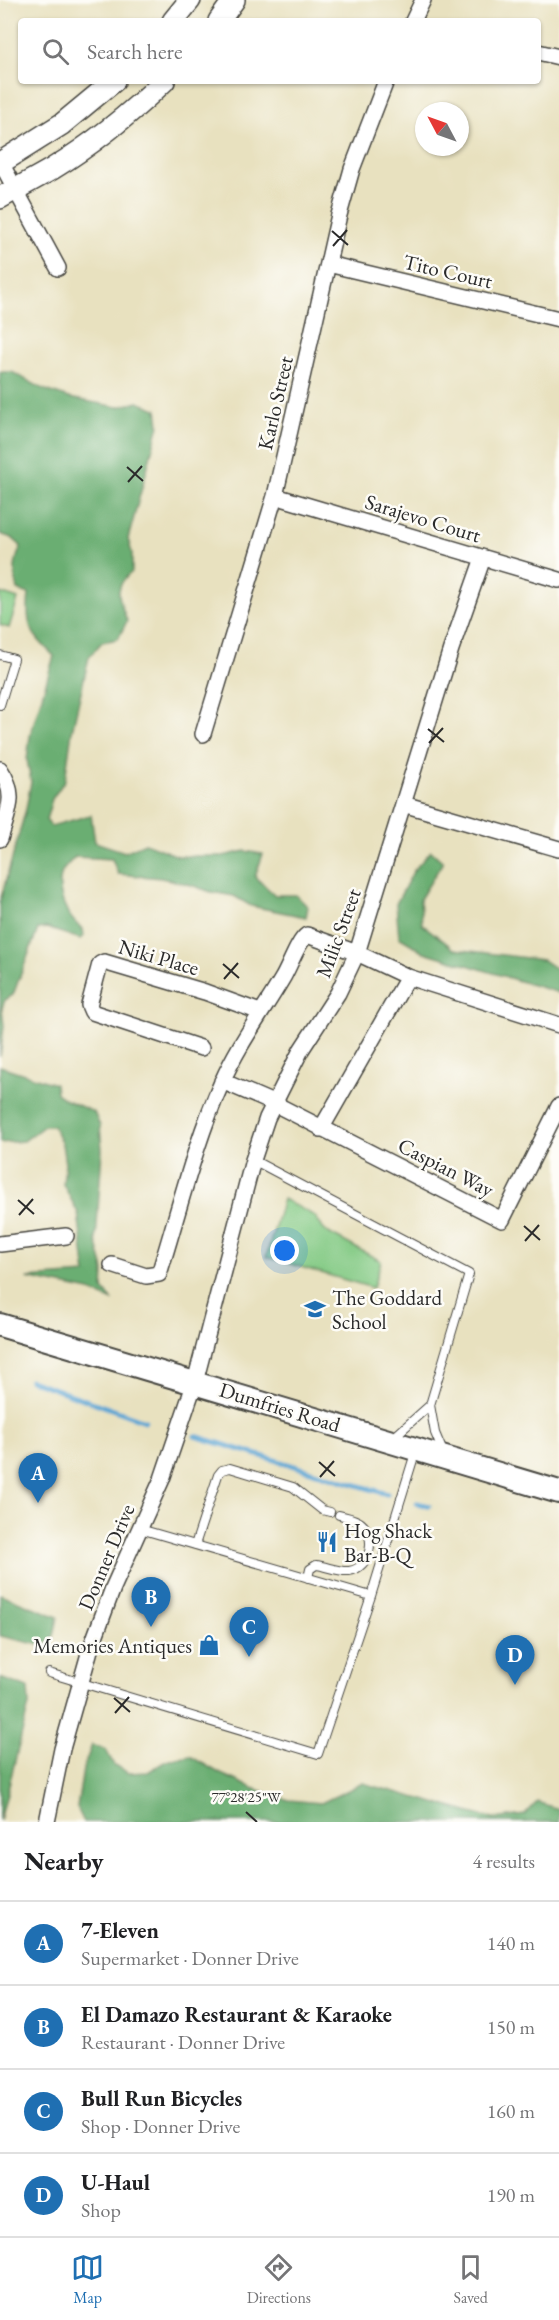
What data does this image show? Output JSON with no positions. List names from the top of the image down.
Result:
{
  "streets": {
    "main road": ["Dumfries Road"],
    "street": [
      "Tito Court",
      "Karlo Street",
      "Sarajevo Court",
      "Milic Street",
      "Niki Place",
      "Caspian Way",
      "Donner Drive"
    ]
  },
  "crossings": [
    ["Tito Court", "Karlo Street"],
    ["Karlo Street", "Sarajevo Court"],
    ["Sarajevo Court", "Milic Street"],
    ["Milic Street", "Caspian Way"],
    ["Milic Street", "Dumfries Road"],
    ["Milic Street", "Donner Drive"],
    ["Dumfries Road", "Donner Drive"]
  ],
  "places": {
    "school or university": ["The Goddard School"],
    "restaurant": ["Hog Shack Bar-B-Q"],
    "shop": ["Memories Antiques"]
  },
  "north": "top left",
  "page": {
    "search": "Search here",
    "pins": [
      "A",
      "B",
      "C",
      "D"
    ],
    "heading": ["Nearby", "4 results"],
    "list": [
      {
        "mark": "A",
        "name": "7-Eleven",
        "note": "Supermarket · Donner Drive",
        "value": "140 m"
      },
      {
        "mark": "B",
        "name": "El Damazo Restaurant & Karaoke",
        "note": "Restaurant · Donner Drive",
        "value": "150 m"
      },
      {
        "mark": "C",
        "name": "Bull Run Bicycles",
        "note": "Shop · Donner Drive",
        "value": "160 m"
      },
      {
        "mark": "D",
        "name": "U-Haul",
        "note": "Shop",
        "value": "190 m"
      }
    ],
    "nav": ["Map", "Directions", "Saved"]
  },
  "coordinates": ["77°28'25\"W"]
}
